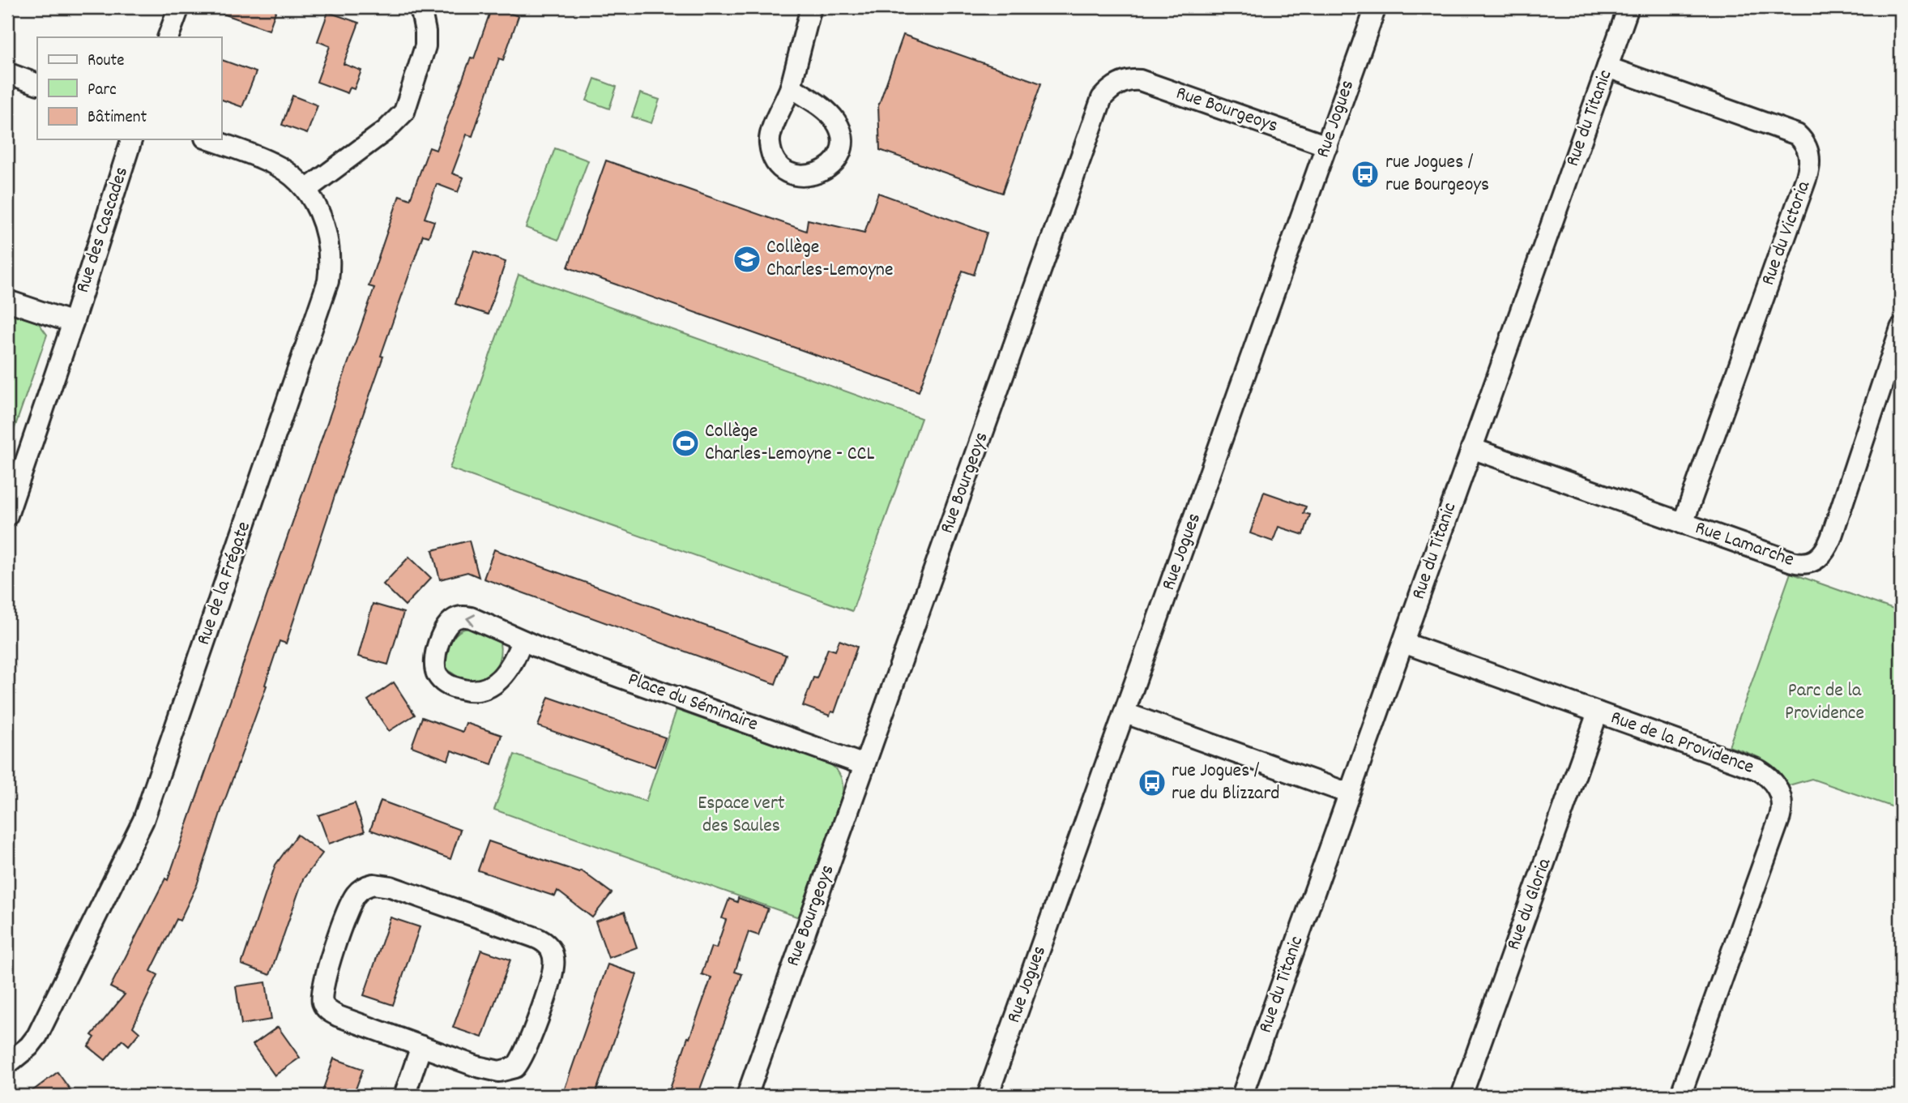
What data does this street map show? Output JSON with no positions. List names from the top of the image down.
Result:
{
  "streets": {
    "street": [
      "Rue Bourgeoys",
      "Rue du Titanic",
      "Rue Jogues",
      "Rue des Cascades",
      "Rue du Victoria",
      "Rue Lamarche",
      "Rue de la Frégate",
      "Place du Séminaire",
      "Rue de la Providence",
      "Rue du Gloria"
    ]
  },
  "crossings": [
    ["Rue Bourgeoys", "Rue Jogues"],
    ["Rue Bourgeoys", "Place du Séminaire"],
    ["Rue du Titanic", "Rue du Victoria"],
    ["Rue du Titanic", "Rue Lamarche"],
    ["Rue du Titanic", "Rue de la Providence"],
    ["Rue du Victoria", "Rue Lamarche"],
    ["Rue de la Providence", "Rue du Gloria"]
  ],
  "parks": ["Parc de la Providence", "Espace vert des Saules"],
  "places": {
    "bus stop": ["rue Jogues / rue Bourgeoys", "rue Jogues / rue du Blizzard"],
    "school or university": ["Collège Charles-Lemoyne"],
    "sports": ["Collège Charles-Lemoyne - CCL"]
  },
  "legend": ["Route", "Parc", "Bâtiment"]
}
